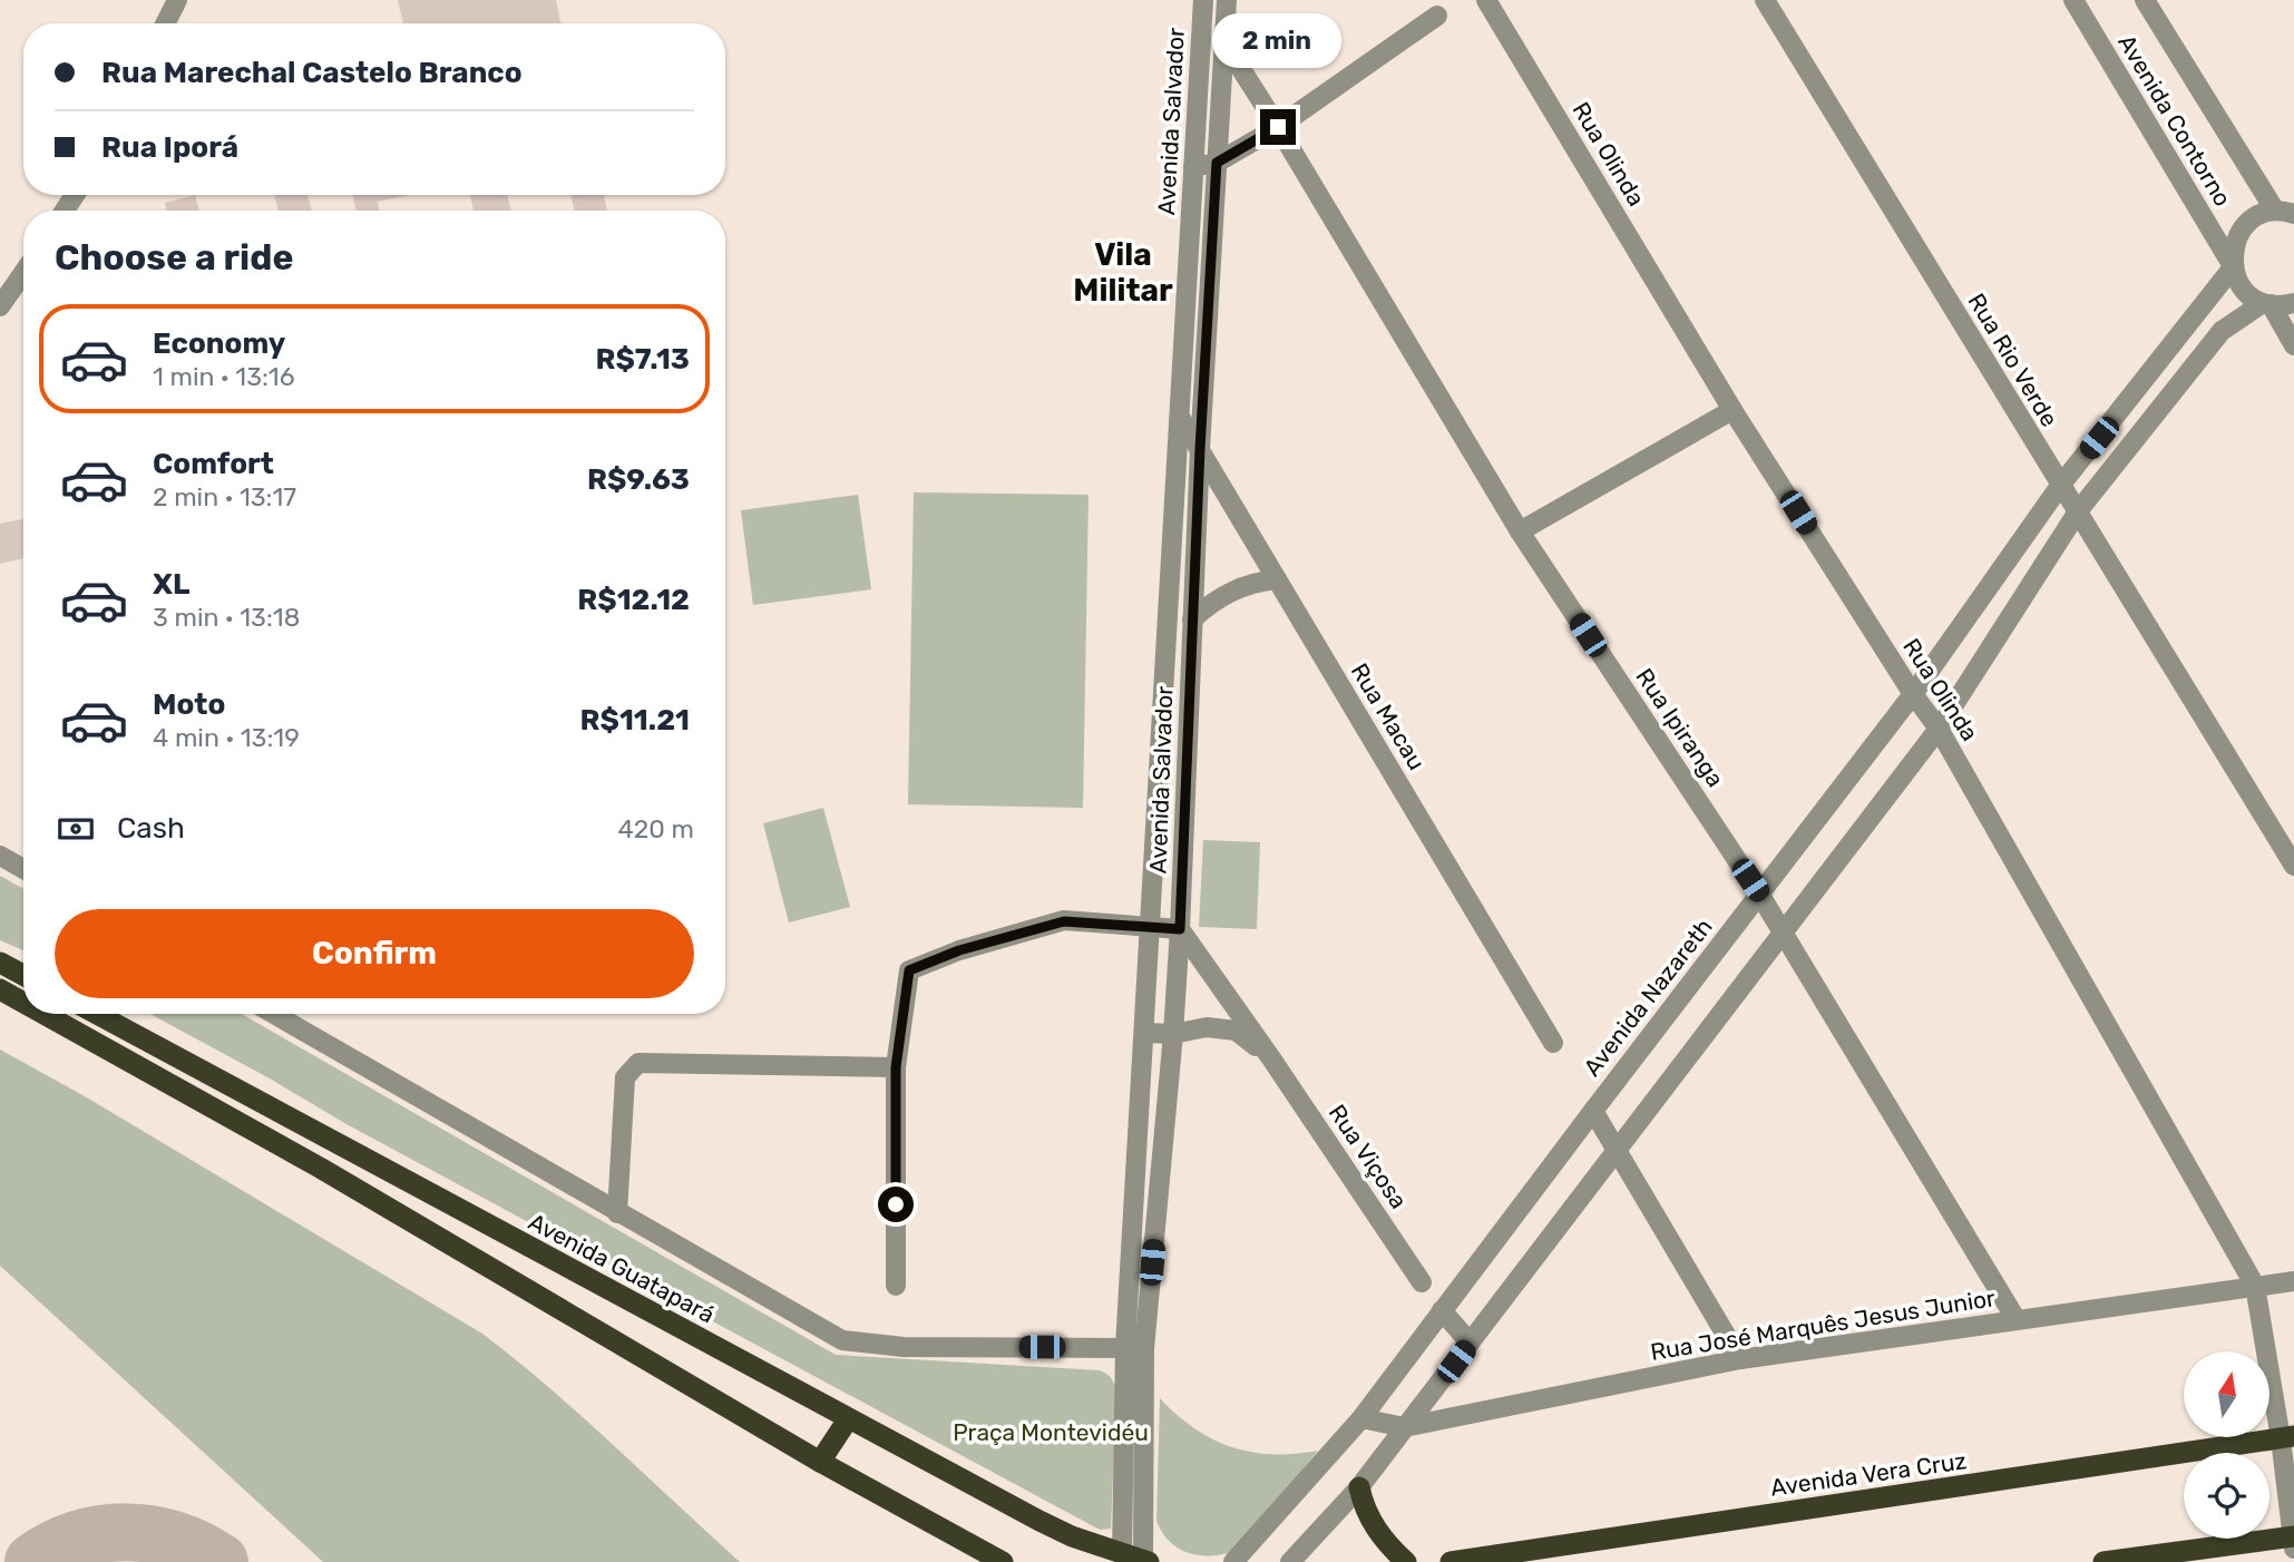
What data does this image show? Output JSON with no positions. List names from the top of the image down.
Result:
{
  "streets": {
    "highway": ["Avenida Guatapará", "Avenida Vera Cruz"],
    "street": [
      "Avenida Contorno",
      "Avenida Salvador",
      "Rua Olinda",
      "Rua Rio Verde",
      "Rua Macau",
      "Rua Ipiranga",
      "Avenida Nazareth",
      "Rua Viçosa",
      "Rua José Marquês Jesus Junior"
    ]
  },
  "crossings": [
    ["Avenida Contorno", "Avenida Nazareth"],
    ["Avenida Salvador", "Rua Macau"],
    ["Avenida Salvador", "Rua Ipiranga"],
    ["Avenida Salvador", "Rua Viçosa"],
    ["Avenida Salvador", "Avenida Guatapará"],
    ["Rua Olinda", "Avenida Nazareth"],
    ["Rua Olinda", "Rua José Marquês Jesus Junior"],
    ["Rua Olinda", "Avenida Vera Cruz"],
    ["Rua Rio Verde", "Avenida Nazareth"],
    ["Rua Ipiranga", "Avenida Nazareth"],
    ["Rua Ipiranga", "Rua José Marquês Jesus Junior"],
    ["Avenida Nazareth", "Rua José Marquês Jesus Junior"]
  ],
  "districts": ["Vila Militar"],
  "parks": ["Praça Montevidéu"],
  "north": "top",
  "page": {
    "bubble": "2 min",
    "banner": ["Rua Marechal Castelo Branco", "Rua Iporá"],
    "heading": "Choose a ride",
    "list": [
      {
        "name": "Economy",
        "note": "1 min · 13:16",
        "value": "R$7.13"
      },
      {
        "name": "Comfort",
        "note": "2 min · 13:17",
        "value": "R$9.63"
      },
      {
        "name": "XL",
        "note": "3 min · 13:18",
        "value": "R$12.12"
      },
      {
        "name": "Moto",
        "note": "4 min · 13:19",
        "value": "R$11.21"
      }
    ],
    "pay": ["Cash", "420 m"],
    "buttons": "Confirm"
  }
}
